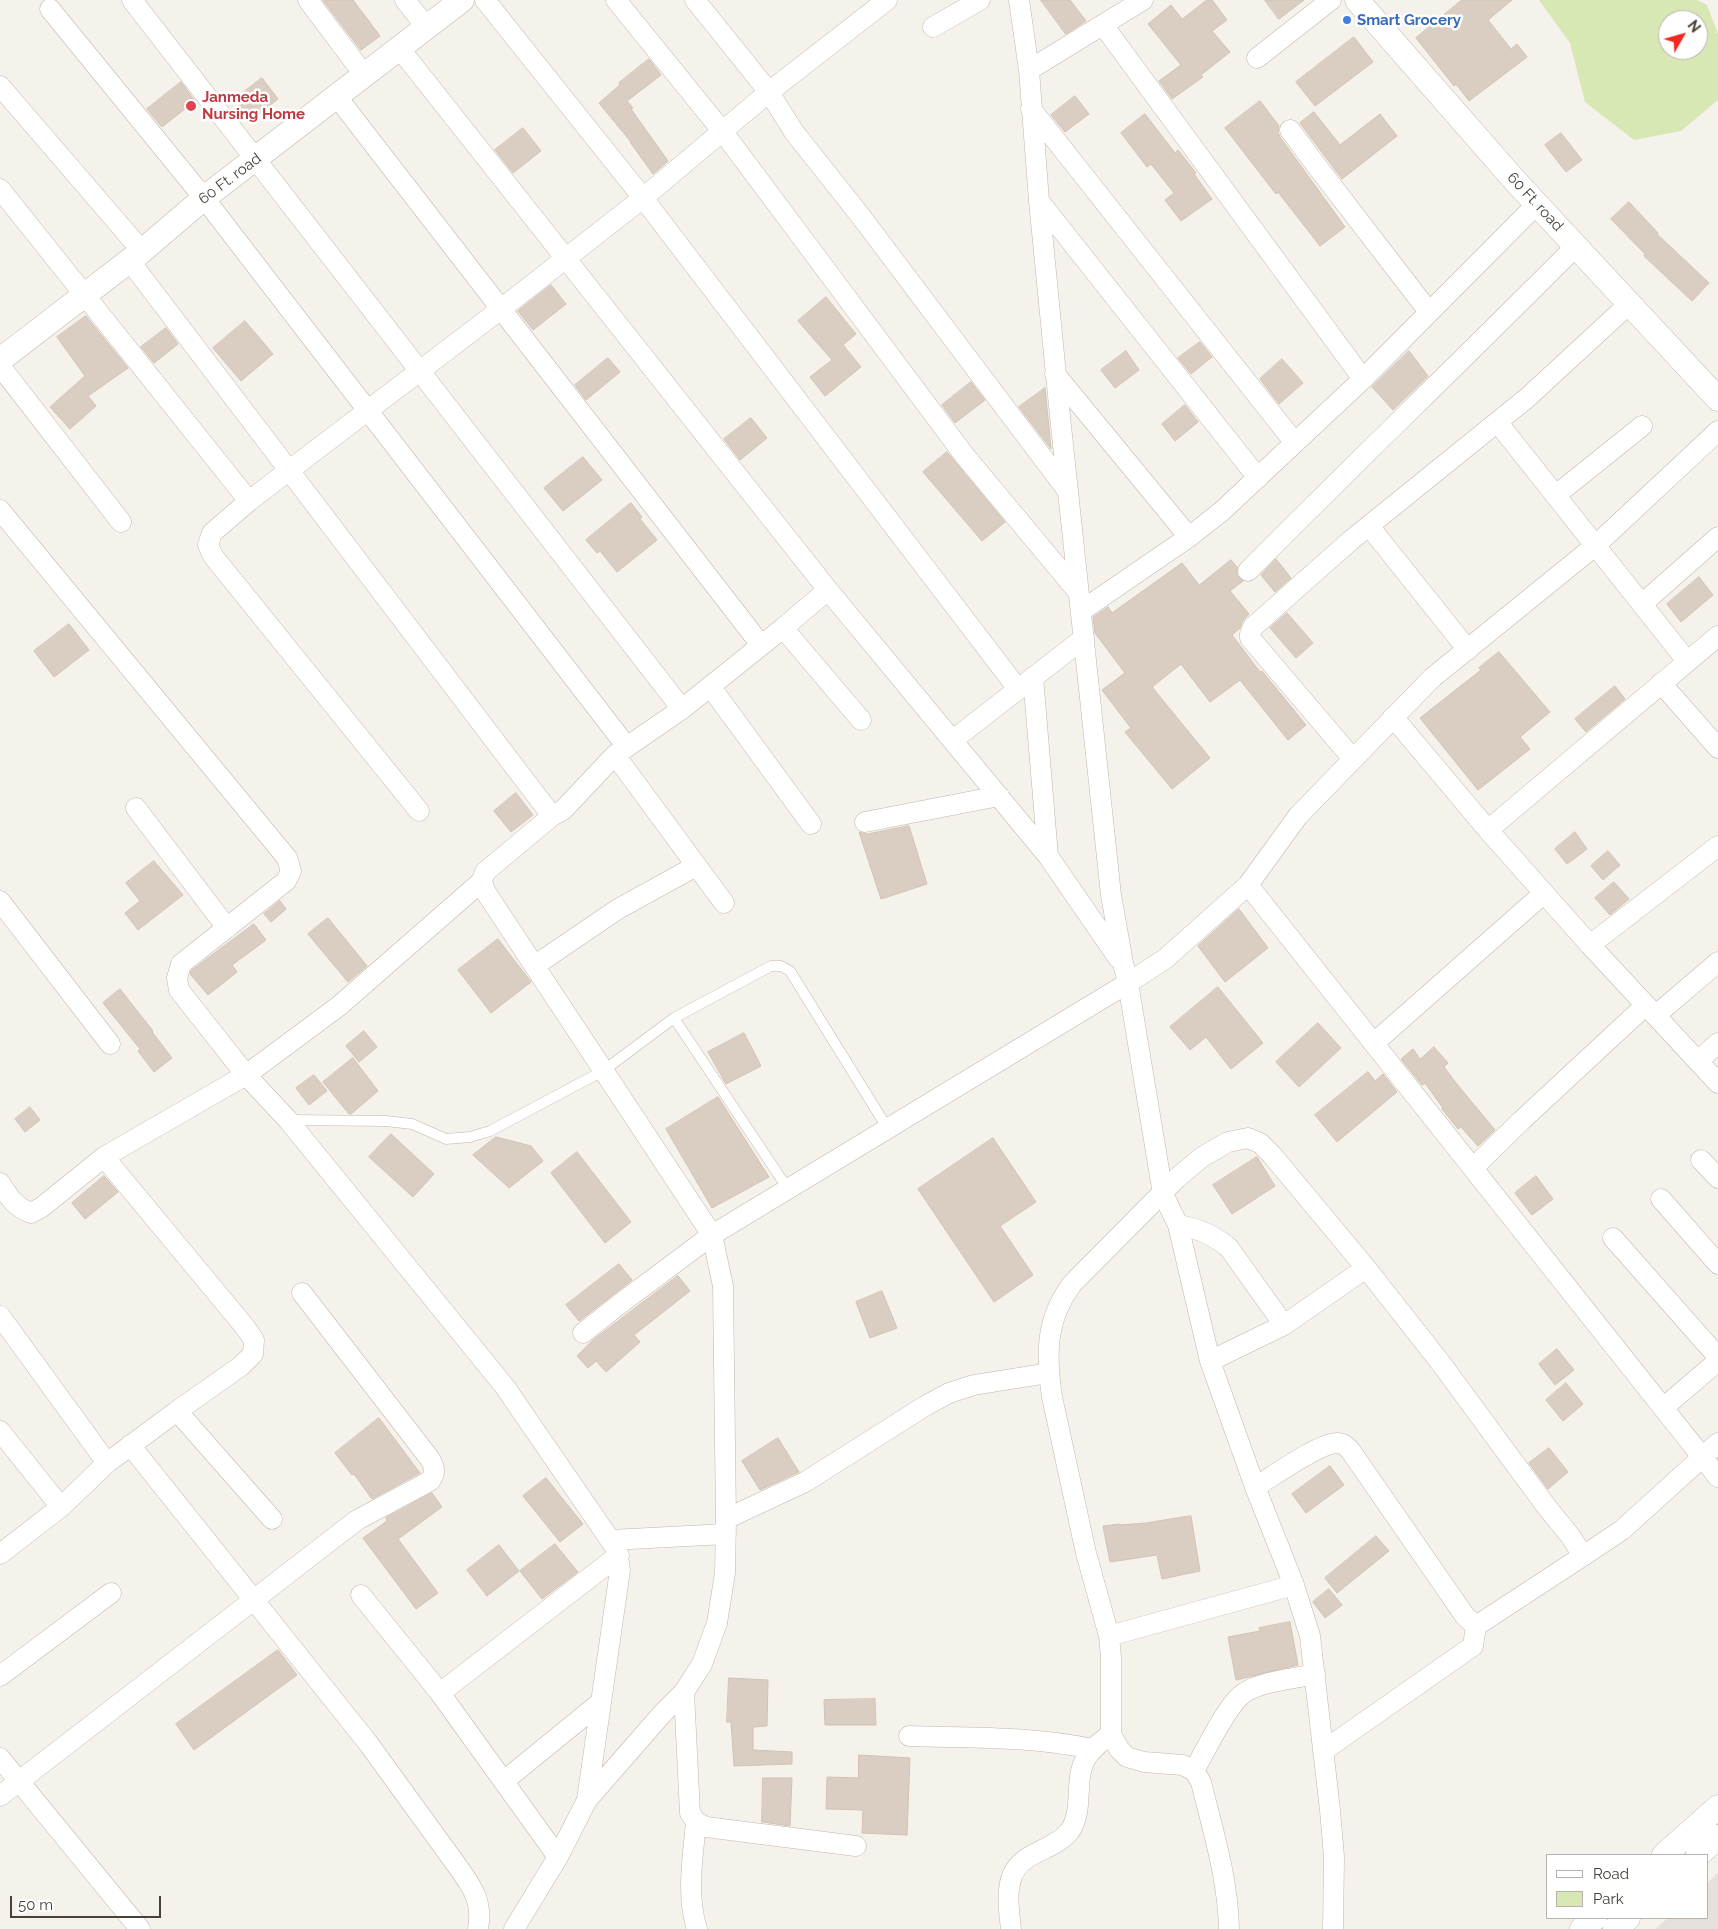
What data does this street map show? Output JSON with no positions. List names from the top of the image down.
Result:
{
  "streets": {
    "street": ["60 Ft. road"]
  },
  "places": ["Smart Grocery", "Janmeda Nursing Home"],
  "legend": ["Road", "Park"],
  "scale_bar": "50 m",
  "north": "top right"
}
